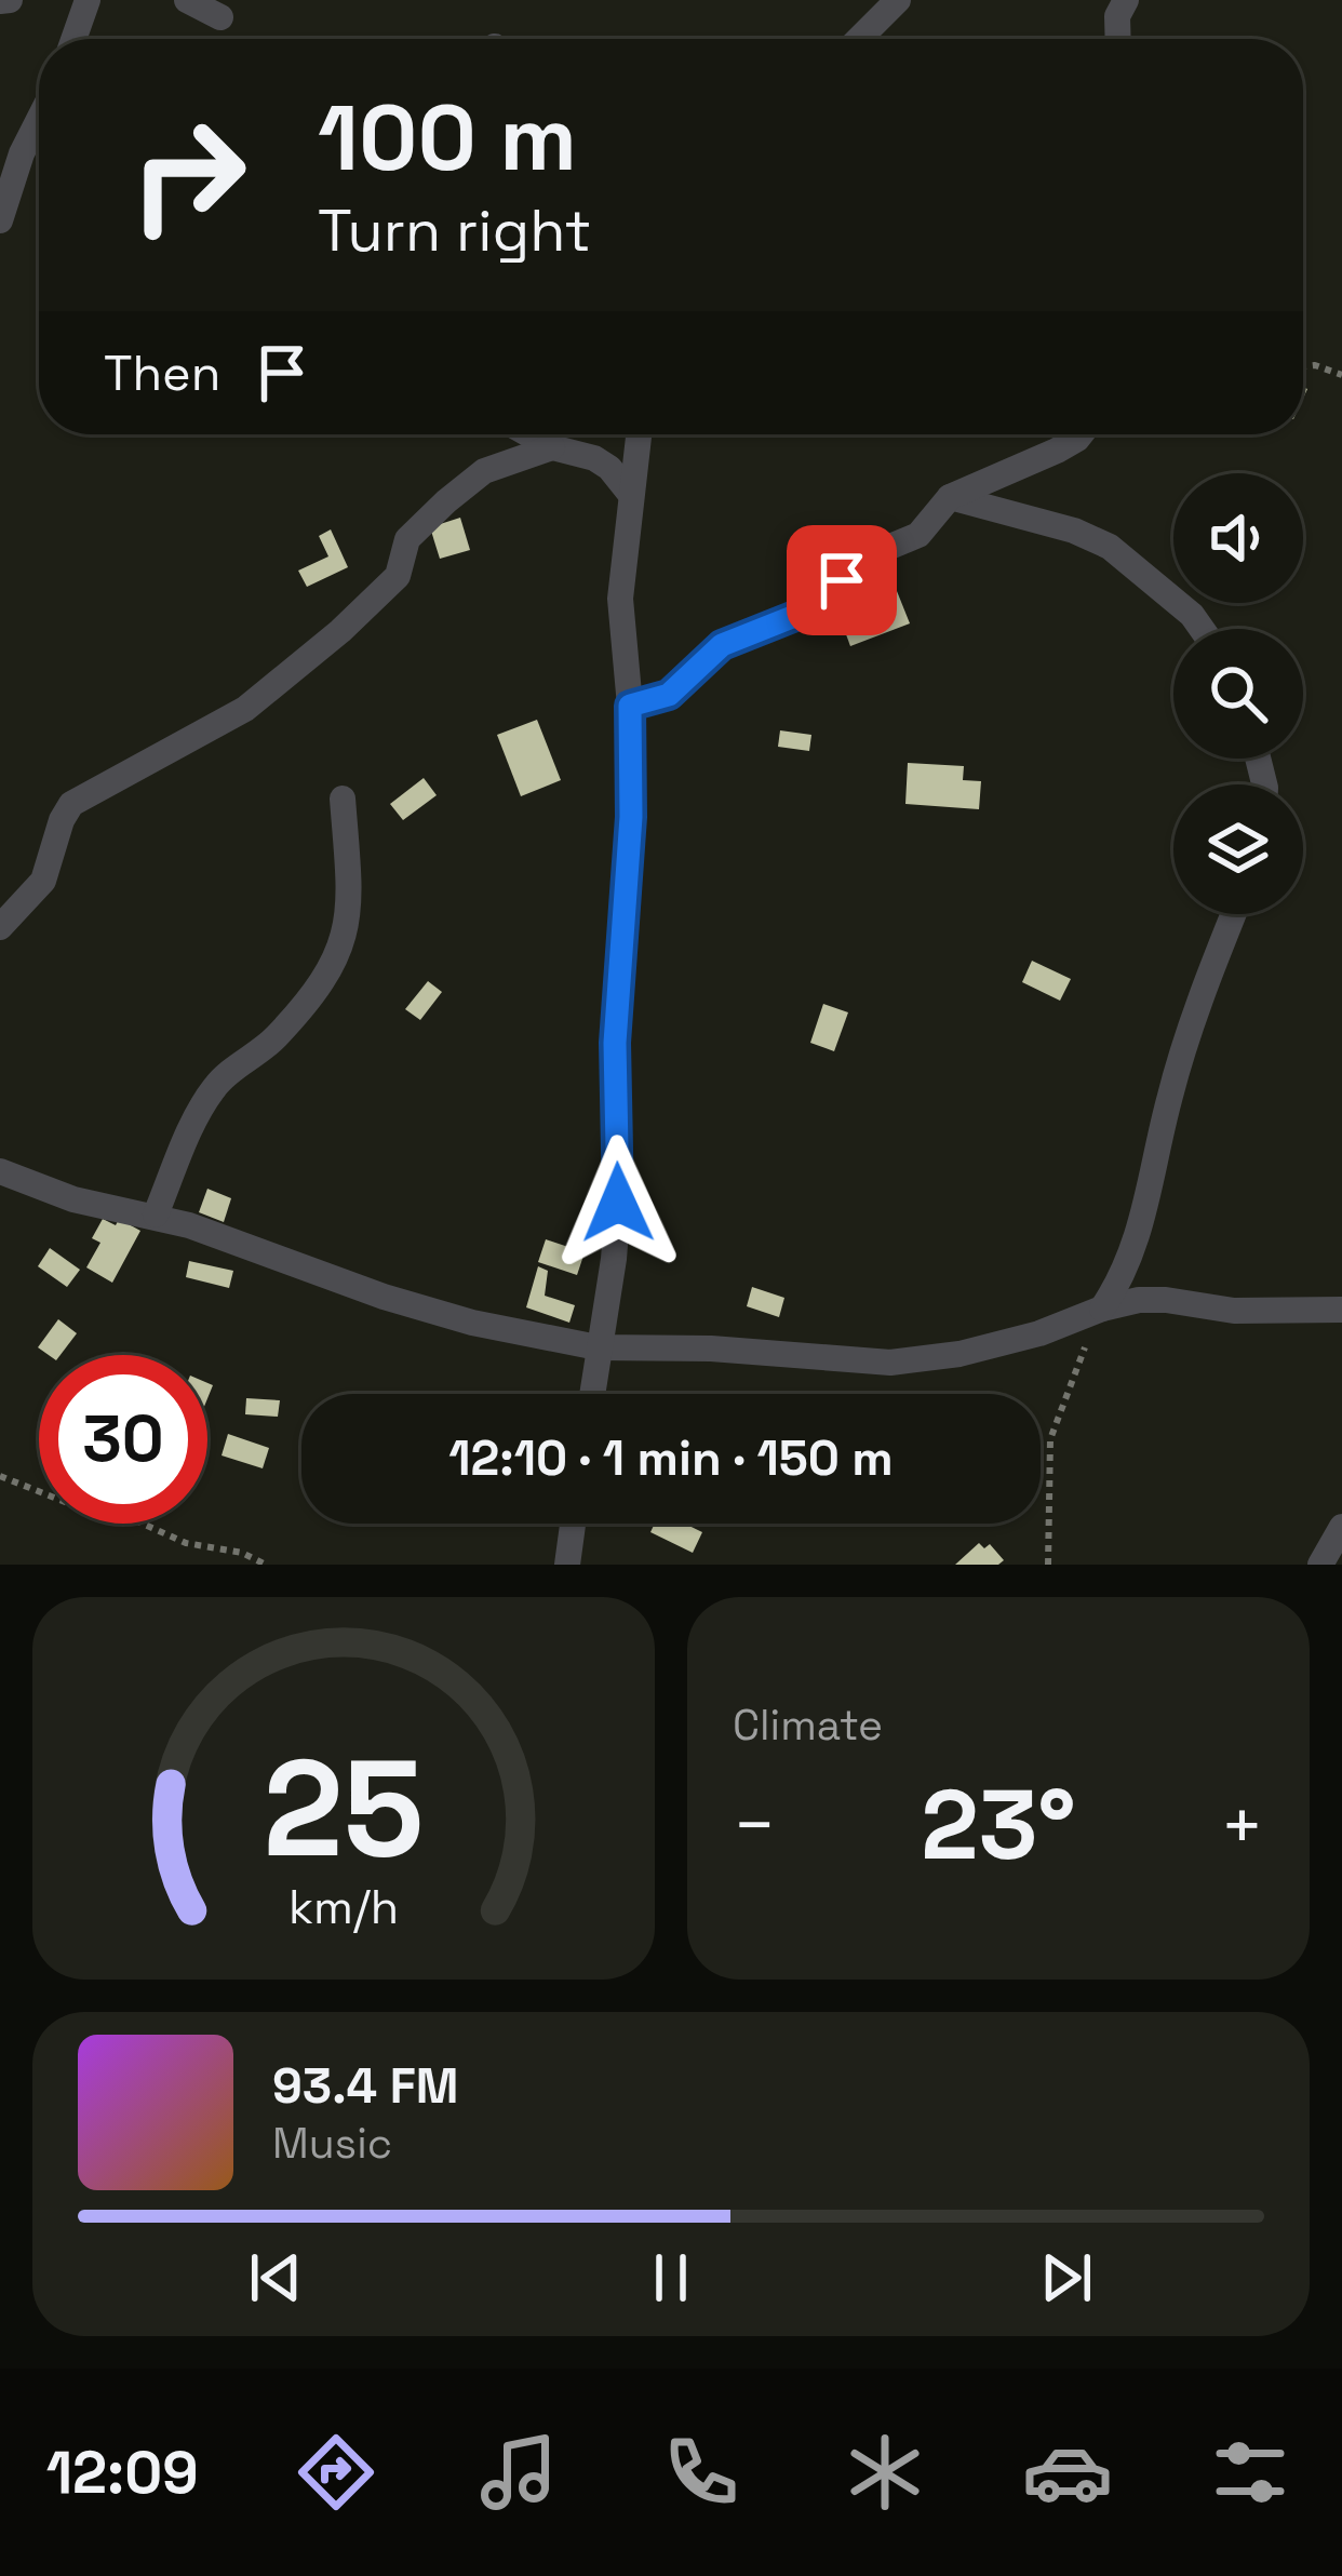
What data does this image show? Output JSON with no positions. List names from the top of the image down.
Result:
{
  "page": {
    "turn": ["100 m", "Turn right"],
    "then": "Then",
    "limit": "30",
    "trip": "12:10 · 1 min · 150 m",
    "tile": "Climate",
    "heat": ["−", "23°", "+"],
    "song": ["93.4 FM", "Music"],
    "tabs": "12:09",
    "gauge": ["25", "km/h"]
  }
}
